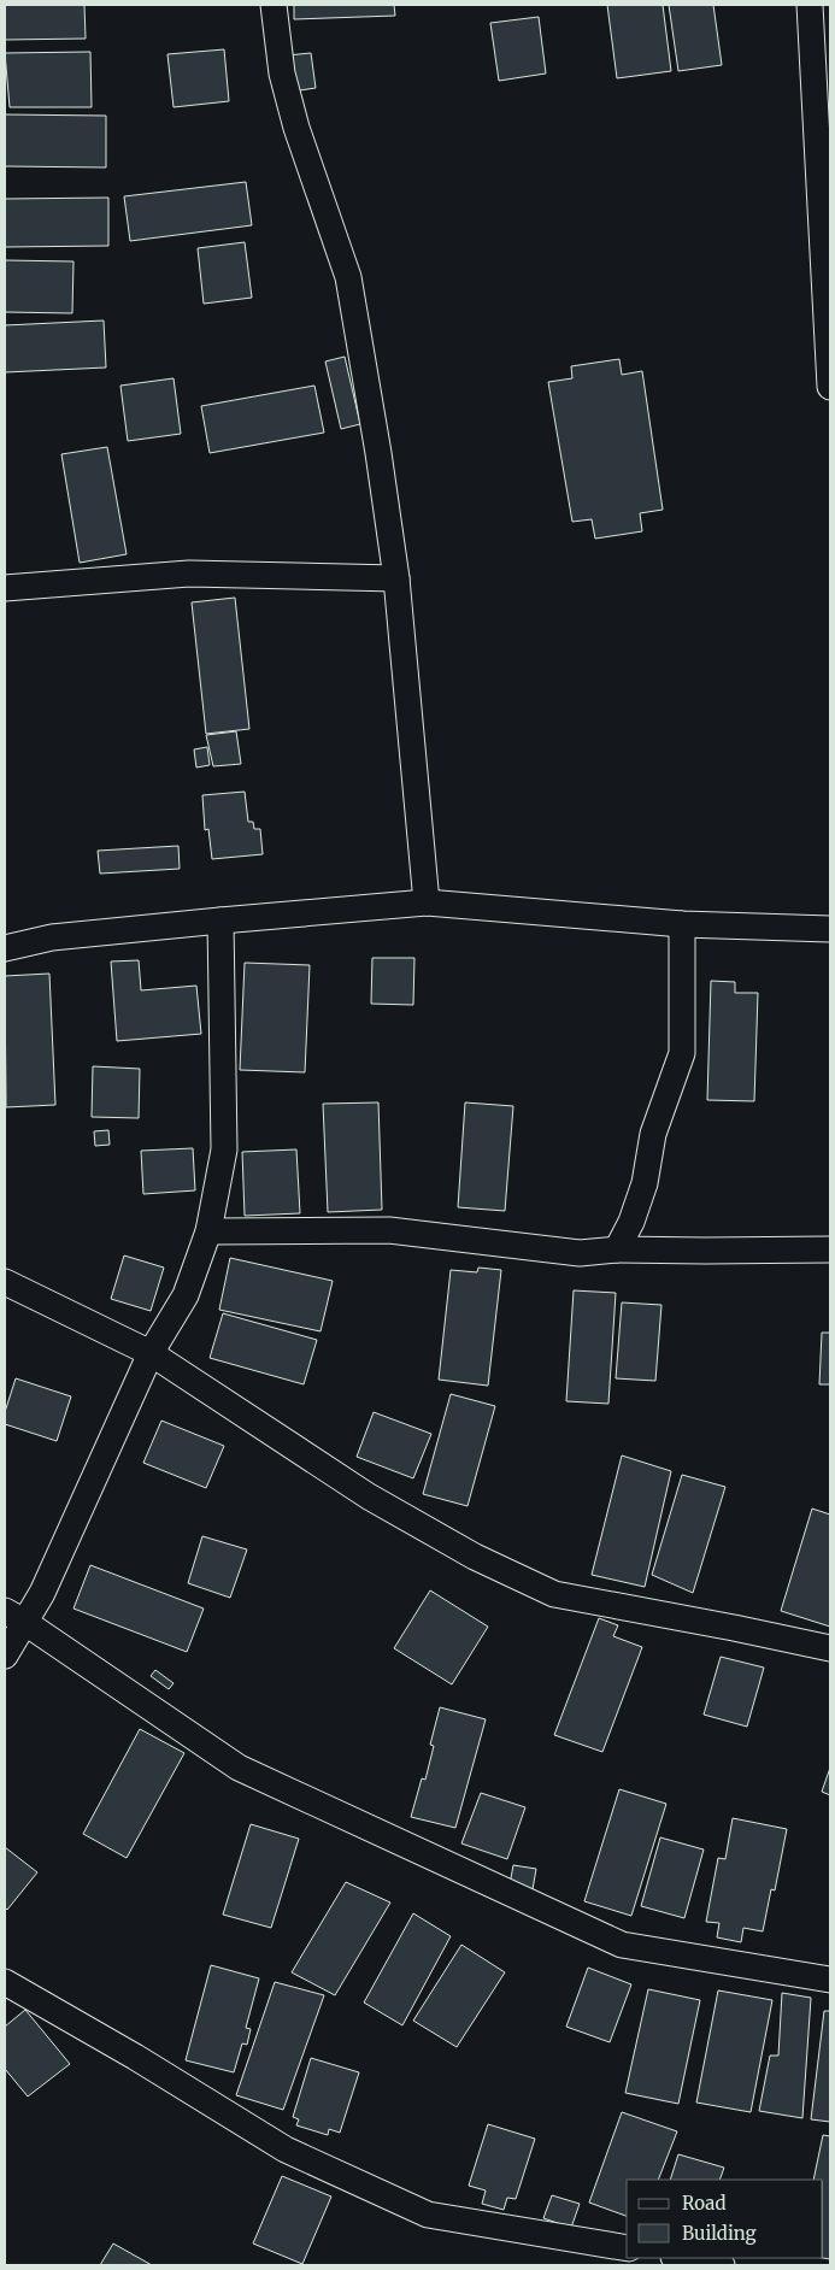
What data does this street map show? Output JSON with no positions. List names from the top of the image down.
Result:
{
  "legend": ["Road", "Building"]
}
